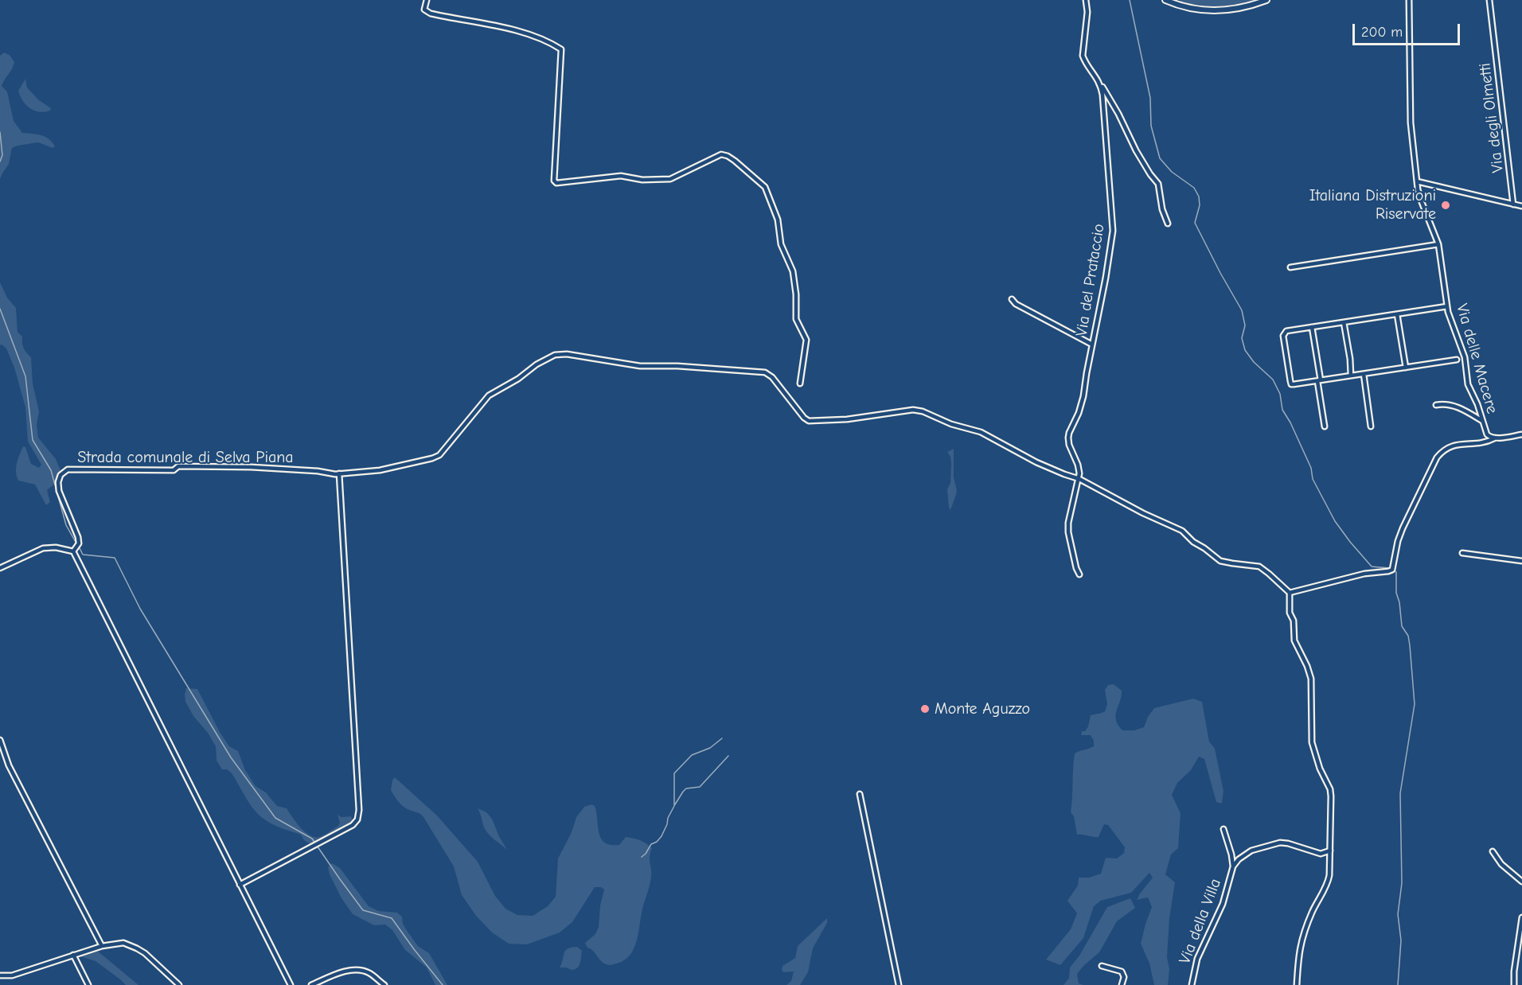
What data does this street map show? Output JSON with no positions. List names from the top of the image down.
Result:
{
  "streets": {
    "street": [
      "Via degli Olmetti",
      "Via del Prataccio",
      "Via delle Macere",
      "Strada comunale di Selva Piana",
      "Via della Villa"
    ]
  },
  "crossings": [
    ["Via del Prataccio", "Strada comunale di Selva Piana"]
  ],
  "places": ["Italiana Distruzioni Riservate", "Monte Aguzzo"],
  "scale_bar": "200 m"
}
